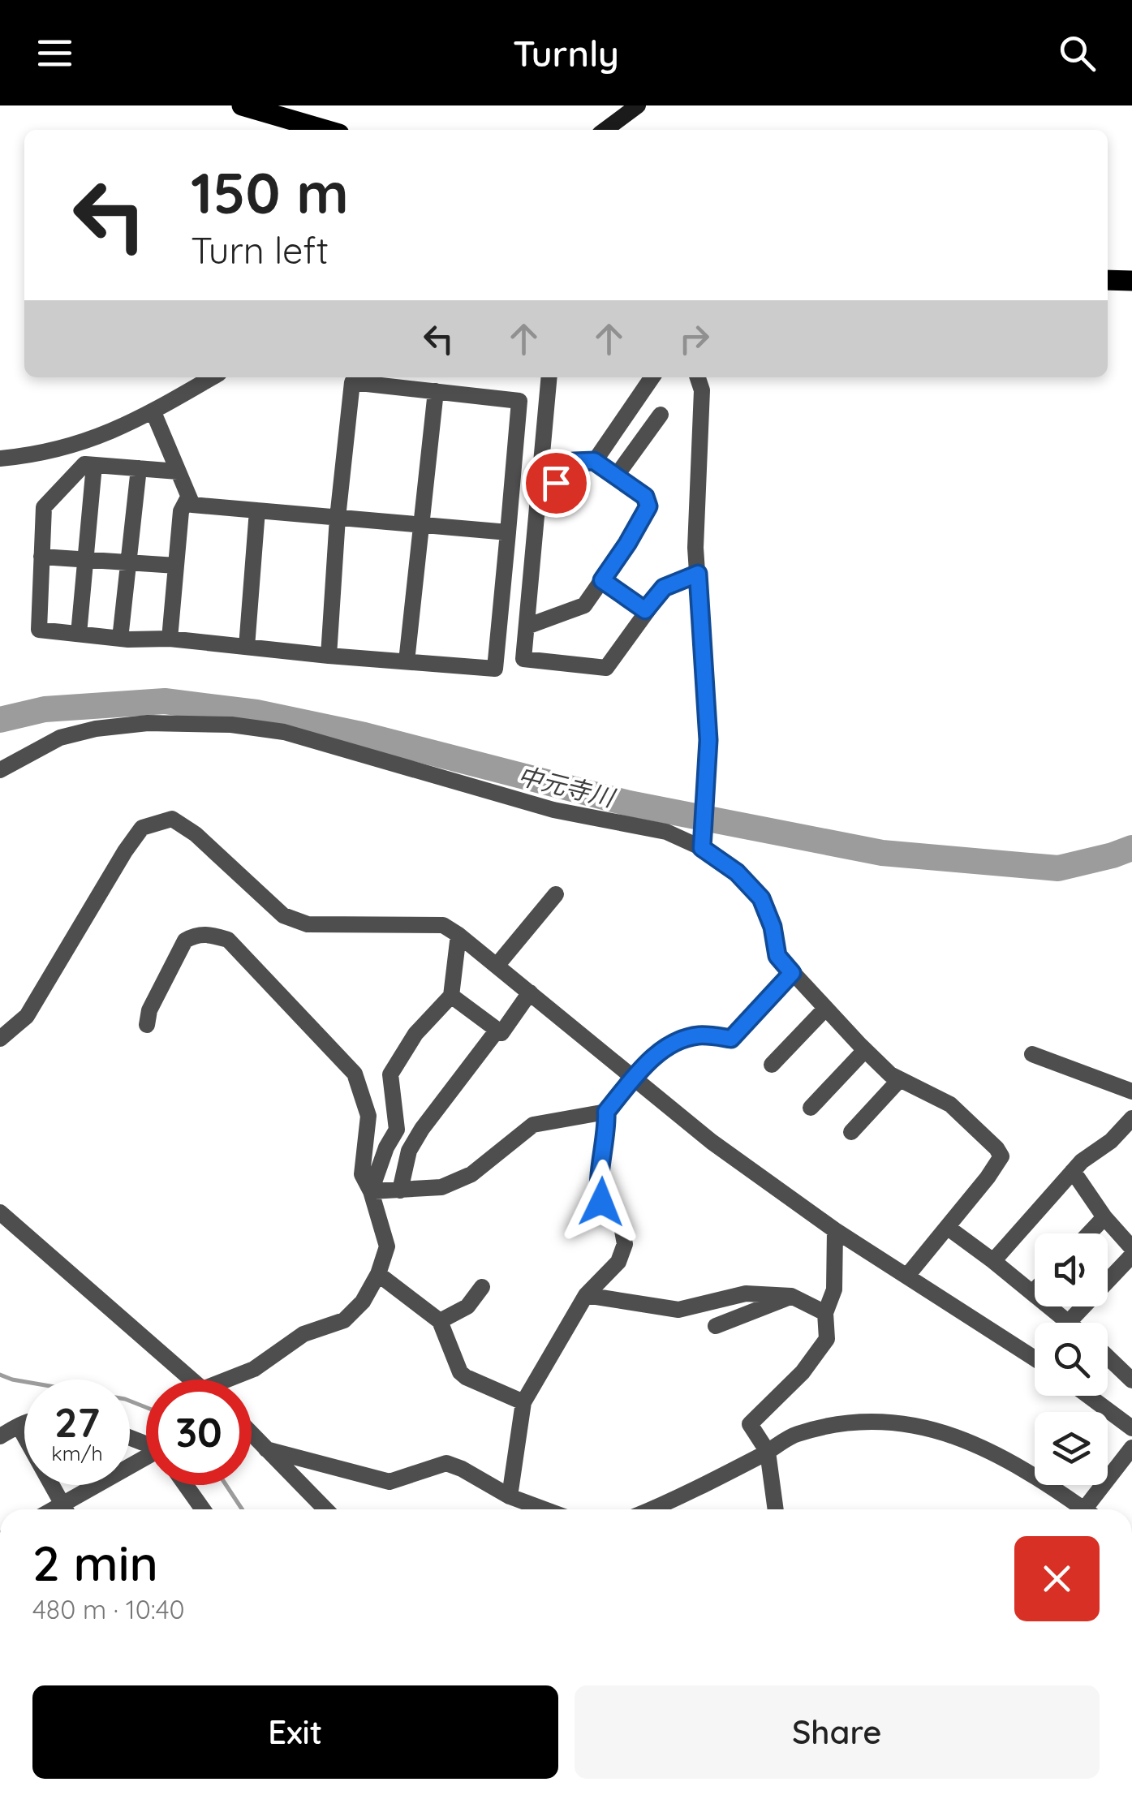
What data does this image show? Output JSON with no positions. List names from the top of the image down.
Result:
{
  "water": ["中元寺川"],
  "page": {
    "header": "Turnly",
    "turn": ["150 m", "Turn left"],
    "speed": "27 km/h",
    "limit": "30",
    "heading": ["2 min", "480 m · 10:40"],
    "buttons": ["Exit", "Share"]
  }
}
